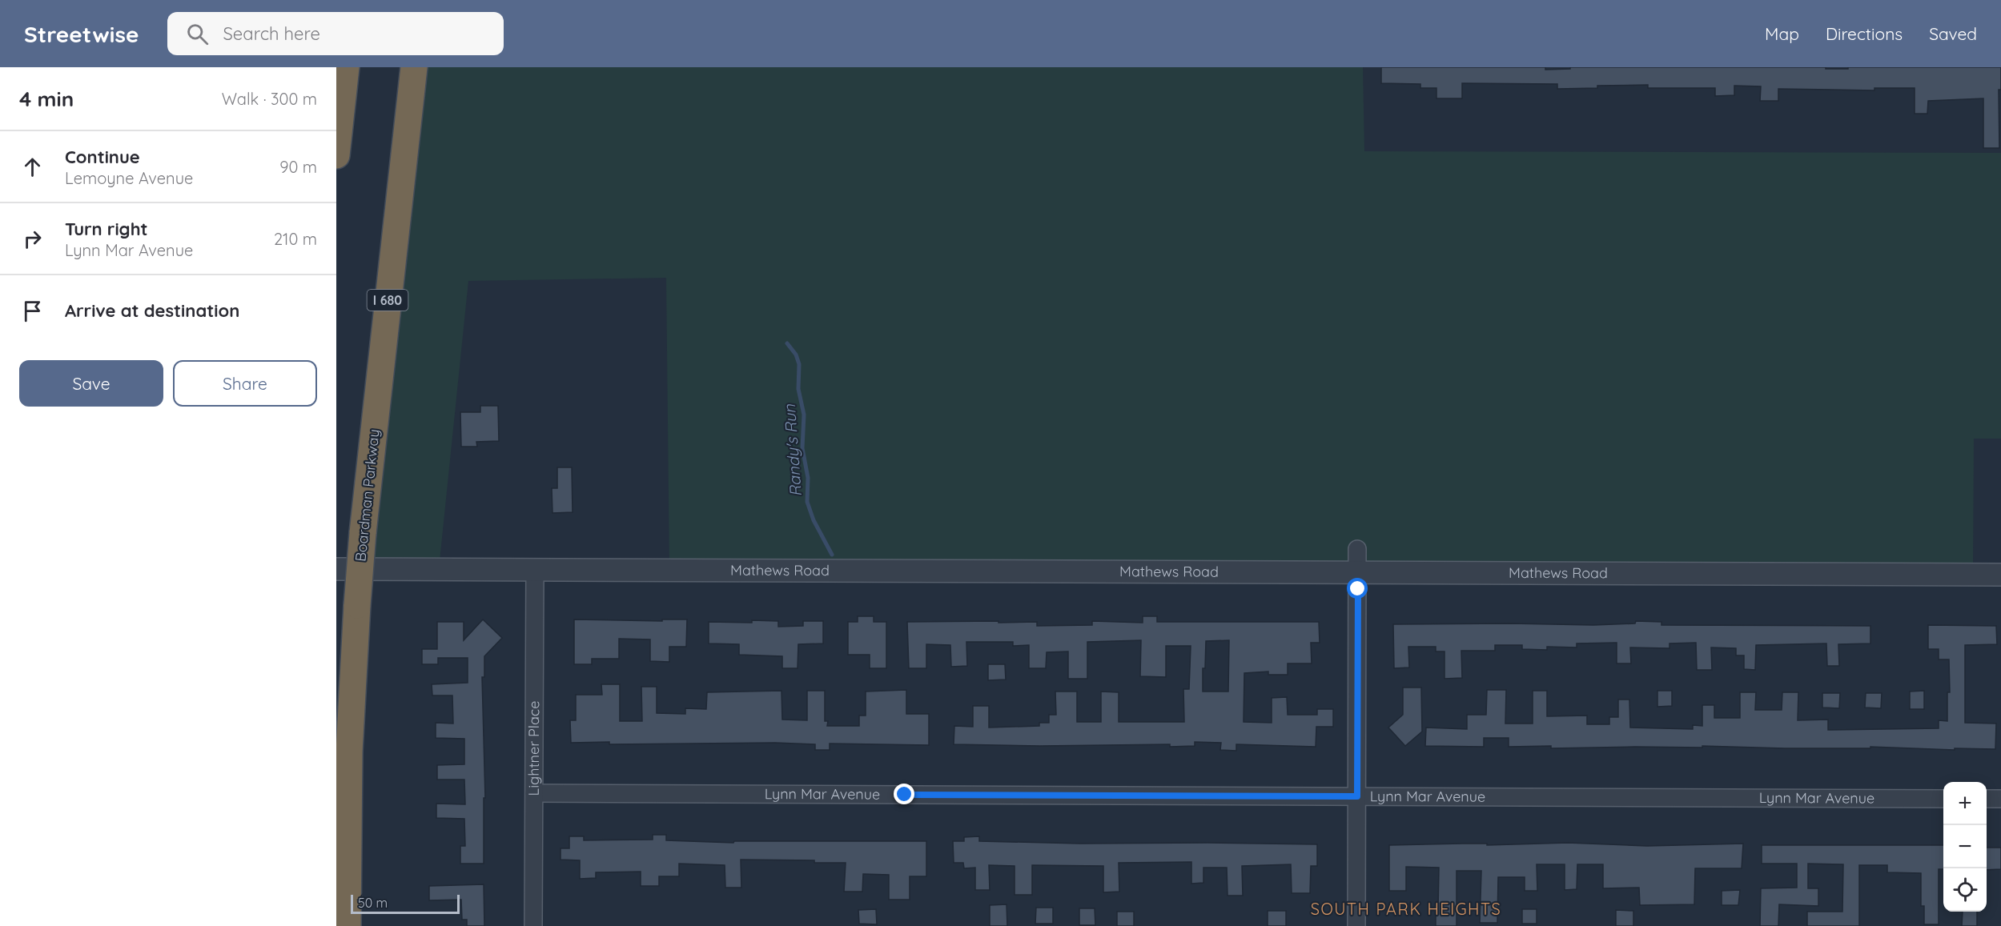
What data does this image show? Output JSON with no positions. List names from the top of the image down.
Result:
{
  "streets": {
    "highway": ["I 680", "Boardman Parkway"],
    "street": ["Mathews Road", "Lightner Place", "Lynn Mar Avenue"]
  },
  "crossings": [
    ["Mathews Road", "Lightner Place"],
    ["Lightner Place", "Lynn Mar Avenue"]
  ],
  "districts": ["SOUTH PARK HEIGHTS"],
  "water": ["Randy's Run"],
  "scale_bar": "50 m",
  "page": {
    "header": "Streetwise",
    "search": "Search here",
    "nav": ["Map", "Directions", "Saved"],
    "heading": ["4 min", "Walk · 300 m"],
    "list": [
      ["Continue", "Lemoyne Avenue", "90 m"],
      ["Turn right", "Lynn Mar Avenue", "210 m"],
      "Arrive at destination"
    ],
    "buttons": ["Save", "Share"],
    "map_buttons": ["+", "−"],
    "scale": "50 m"
  }
}
